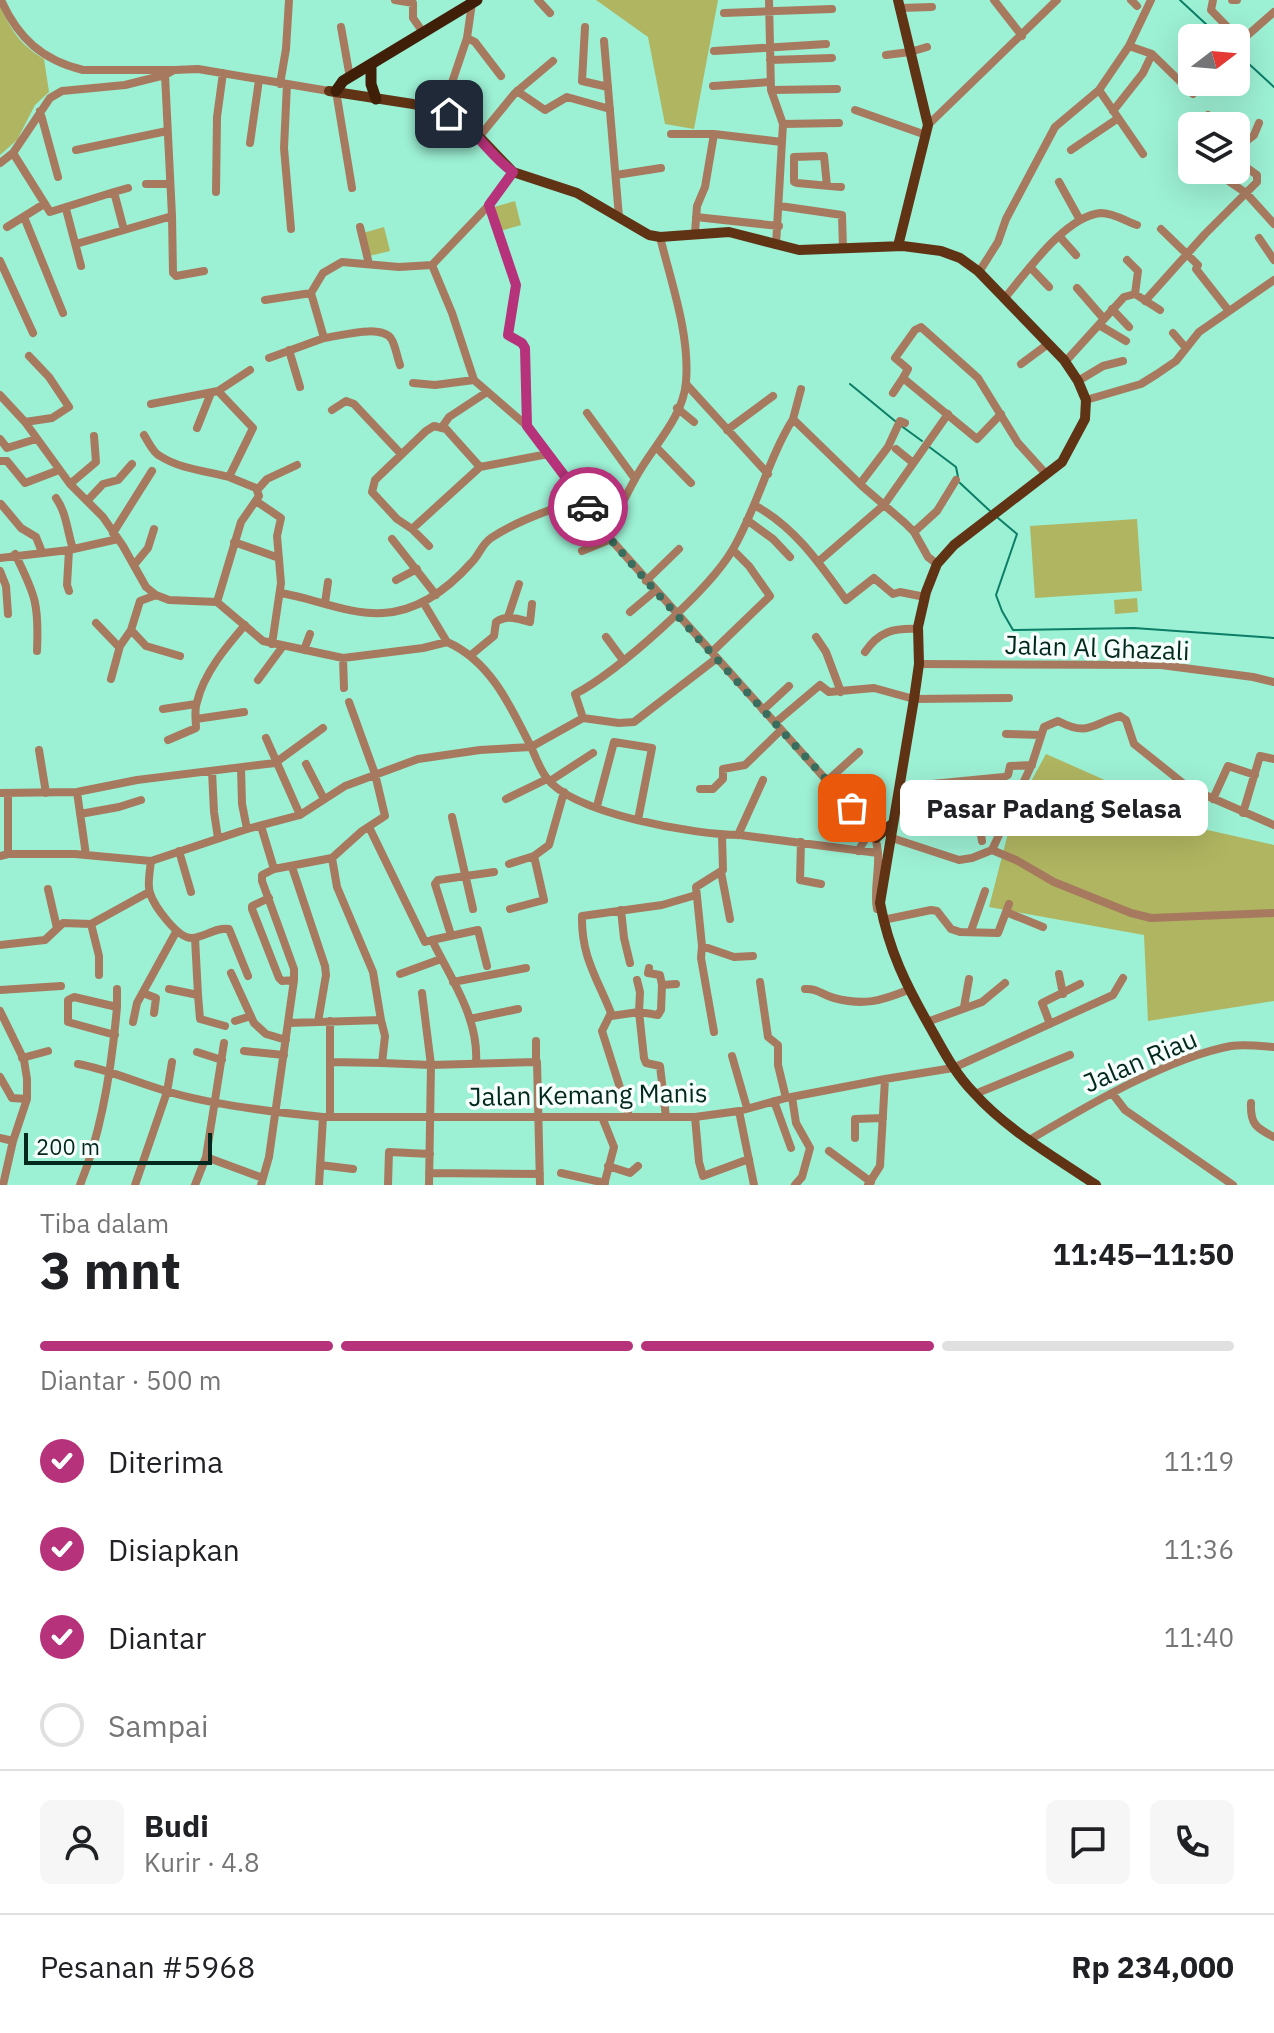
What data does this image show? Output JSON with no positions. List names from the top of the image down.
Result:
{
  "streets": {
    "street": ["Jalan Al Ghazali", "Jalan Riau", "Jalan Kemang Manis"]
  },
  "places": ["Pasar Padang Selasa"],
  "scale_bar": "200 m",
  "north": "right",
  "page": {
    "bubble": "Pasar Padang Selasa",
    "scale": "200 m",
    "heading": ["3 mnt", "Tiba dalam", "11:45–11:50"],
    "panel": [
      "Budi",
      "Kurir · 4.8",
      "Pesanan #5968",
      "Rp 234,000"
    ],
    "bar": "Diantar · 500 m",
    "list": [
      ["Diterima", "11:19"],
      ["Disiapkan", "11:36"],
      ["Diantar", "11:40"],
      "Sampai"
    ]
  }
}
